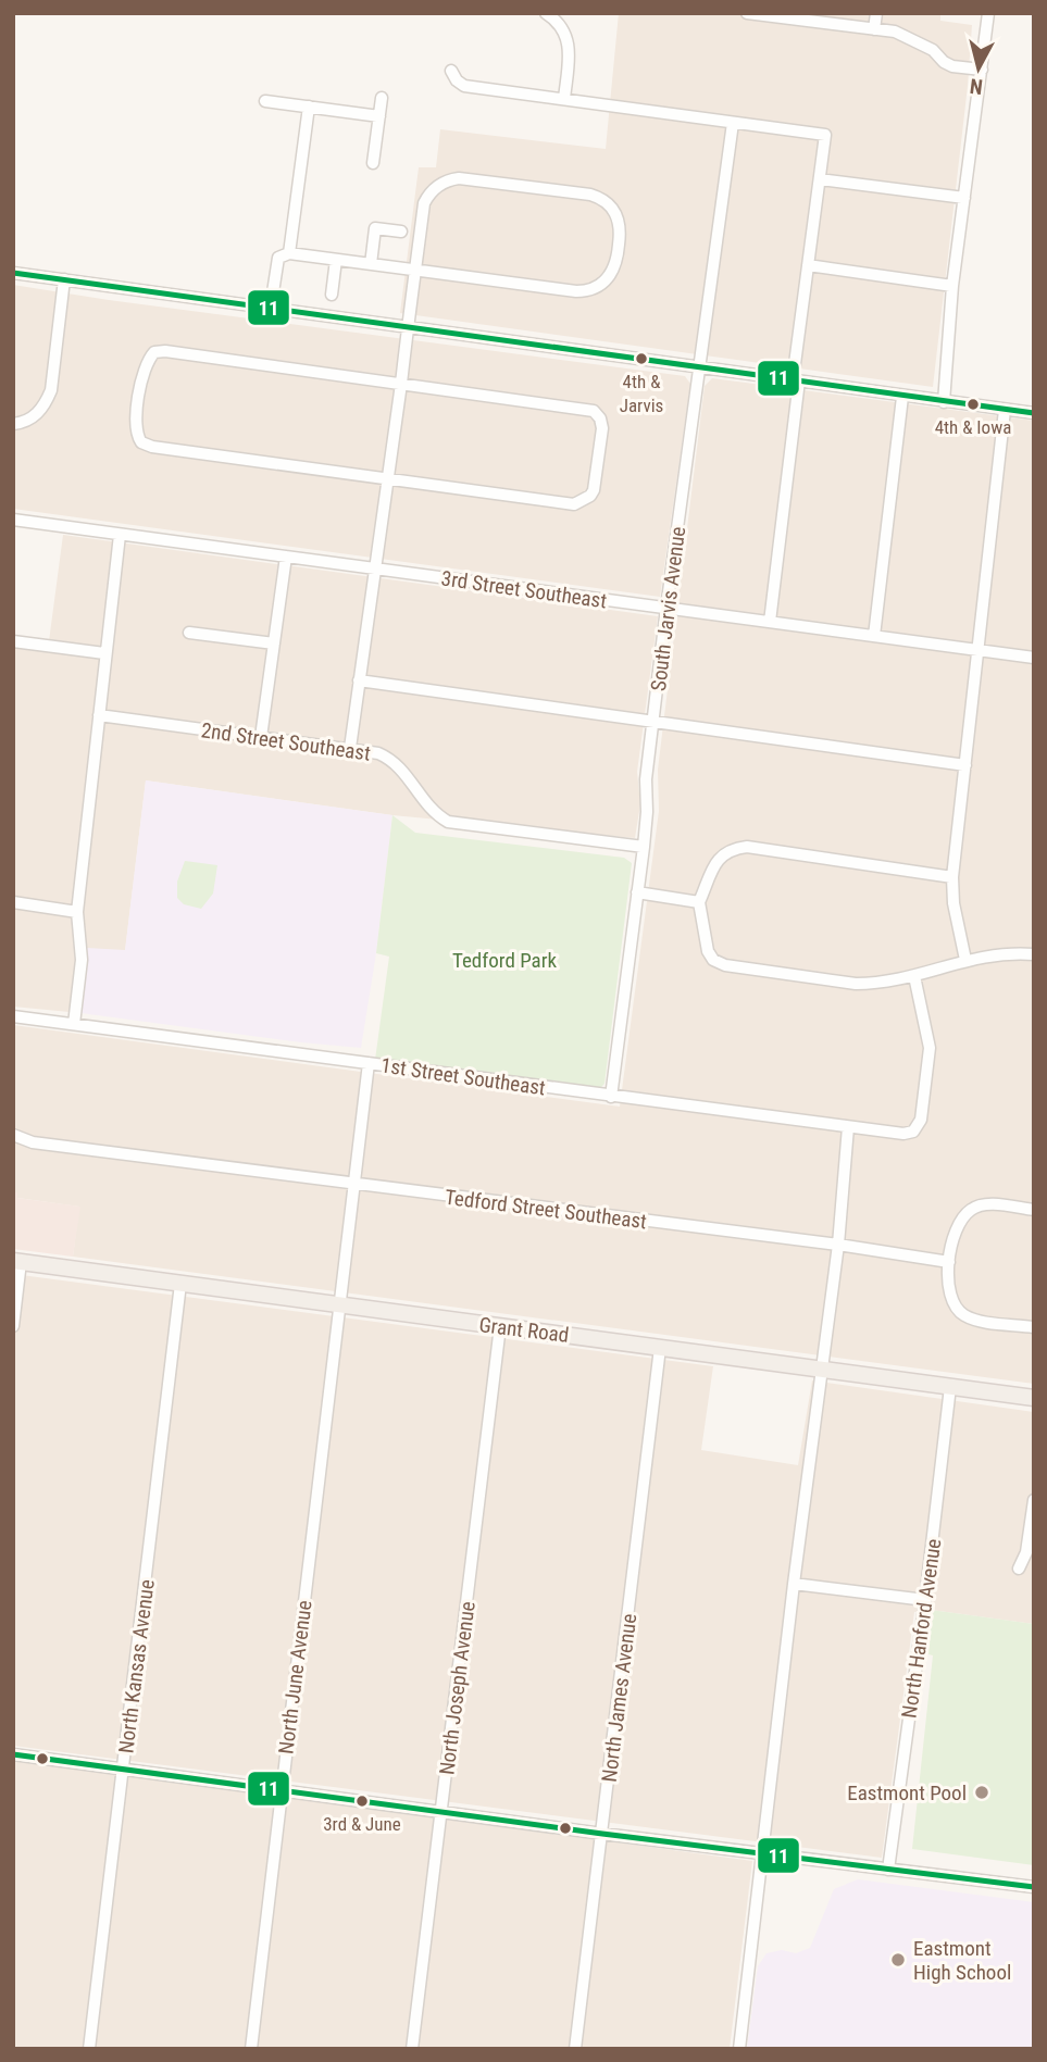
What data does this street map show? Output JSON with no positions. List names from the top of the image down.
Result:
{
  "streets": {
    "main road": ["Grant Road"],
    "street": [
      "3rd Street Southeast",
      "South Jarvis Avenue",
      "2nd Street Southeast",
      "1st Street Southeast",
      "Tedford Street Southeast",
      "North Hanford Avenue",
      "North Kansas Avenue",
      "North June Avenue",
      "North Joseph Avenue",
      "North James Avenue"
    ]
  },
  "crossings": [
    ["3rd Street Southeast", "South Jarvis Avenue"],
    ["South Jarvis Avenue", "2nd Street Southeast"],
    ["South Jarvis Avenue", "1st Street Southeast"],
    ["1st Street Southeast", "North June Avenue"],
    ["Tedford Street Southeast", "North June Avenue"],
    ["Grant Road", "North Hanford Avenue"],
    ["Grant Road", "North Kansas Avenue"],
    ["Grant Road", "North June Avenue"],
    ["Grant Road", "North Joseph Avenue"],
    ["Grant Road", "North James Avenue"]
  ],
  "parks": ["Tedford Park"],
  "places": [
    "4th & Jarvis",
    "4th & Iowa",
    "Eastmont Pool",
    "3rd & June",
    "Eastmont High School"
  ],
  "lines": ["transit line 11"],
  "north": "bottom"
}
